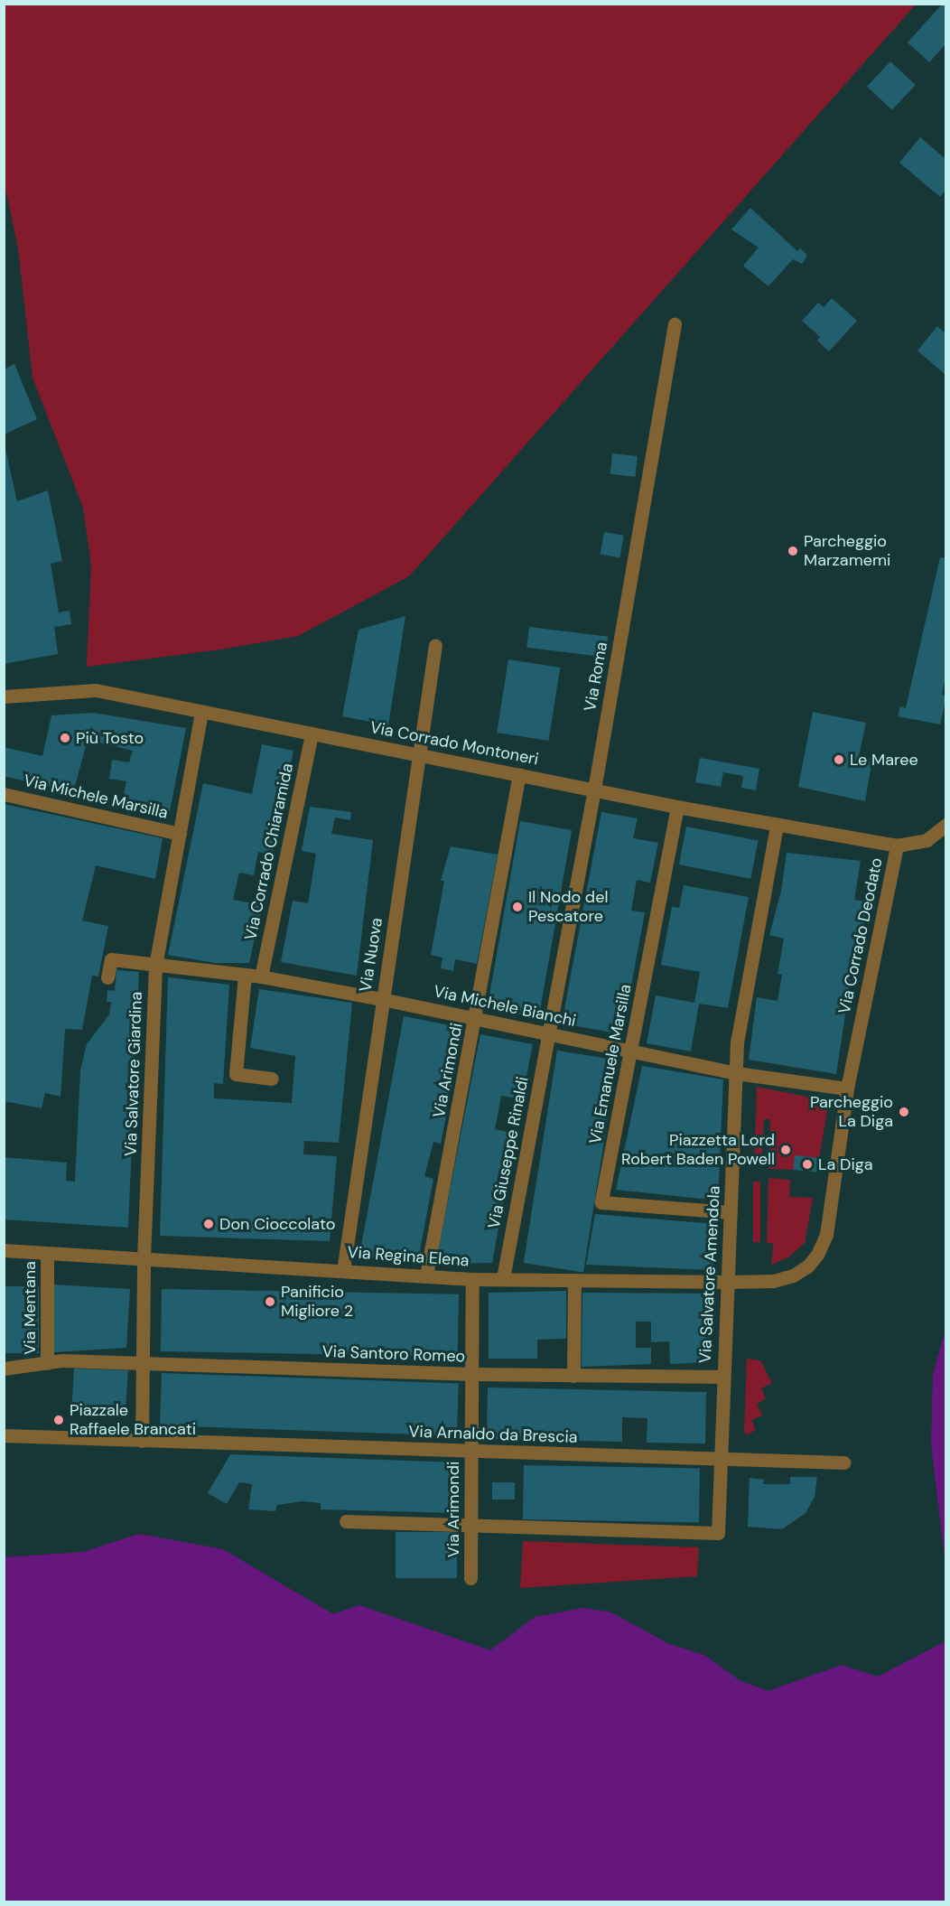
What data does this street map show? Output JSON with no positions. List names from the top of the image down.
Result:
{
  "streets": {
    "street": [
      "Via Roma",
      "Via Corrado Montoneri",
      "Via Michele Marsilla",
      "Via Corrado Chiaramida",
      "Via Corrado Deodato",
      "Via Nuova",
      "Via Michele Bianchi",
      "Via Emanuele Marsilla",
      "Via Arimondi",
      "Via Salvatore Giardina",
      "Via Giuseppe Rinaldi",
      "Via Regina Elena",
      "Via Salvatore Amendola",
      "Via Mentana",
      "Via Santoro Romeo",
      "Via Arnaldo da Brescia"
    ]
  },
  "crossings": [
    ["Via Roma", "Via Corrado Montoneri"],
    ["Via Roma", "Via Michele Bianchi"],
    ["Via Roma", "Via Giuseppe Rinaldi"],
    ["Via Corrado Montoneri", "Via Corrado Chiaramida"],
    ["Via Corrado Montoneri", "Via Corrado Deodato"],
    ["Via Corrado Montoneri", "Via Nuova"],
    ["Via Corrado Montoneri", "Via Emanuele Marsilla"],
    ["Via Corrado Montoneri", "Via Arimondi"],
    ["Via Corrado Montoneri", "Via Salvatore Giardina"],
    ["Via Corrado Montoneri", "Via Salvatore Amendola"],
    ["Via Michele Marsilla", "Via Salvatore Giardina"],
    ["Via Corrado Chiaramida", "Via Michele Bianchi"],
    ["Via Corrado Deodato", "Via Michele Bianchi"],
    ["Via Corrado Deodato", "Via Regina Elena"],
    ["Via Nuova", "Via Michele Bianchi"],
    ["Via Nuova", "Via Regina Elena"],
    ["Via Michele Bianchi", "Via Emanuele Marsilla"],
    ["Via Michele Bianchi", "Via Arimondi"],
    ["Via Michele Bianchi", "Via Salvatore Giardina"],
    ["Via Michele Bianchi", "Via Giuseppe Rinaldi"],
    ["Via Michele Bianchi", "Via Salvatore Amendola"],
    ["Via Emanuele Marsilla", "Via Salvatore Amendola"],
    ["Via Arimondi", "Via Regina Elena"],
    ["Via Arimondi", "Via Salvatore Amendola"],
    ["Via Arimondi", "Via Santoro Romeo"],
    ["Via Arimondi", "Via Arnaldo da Brescia"],
    ["Via Salvatore Giardina", "Via Regina Elena"],
    ["Via Salvatore Giardina", "Via Santoro Romeo"],
    ["Via Salvatore Giardina", "Via Arnaldo da Brescia"],
    ["Via Giuseppe Rinaldi", "Via Regina Elena"],
    ["Via Regina Elena", "Via Salvatore Amendola"],
    ["Via Regina Elena", "Via Mentana"],
    ["Via Salvatore Amendola", "Via Santoro Romeo"],
    ["Via Salvatore Amendola", "Via Arnaldo da Brescia"],
    ["Via Mentana", "Via Santoro Romeo"]
  ],
  "places": [
    "Parcheggio Marzamemi",
    "Più Tosto",
    "Le Maree",
    "Il Nodo del Pescatore",
    "Parcheggio La Diga",
    "Piazzetta Lord Robert Baden Powell",
    "La Diga",
    "Don Cioccolato",
    "Panificio Migliore 2",
    "Piazzale Raffaele Brancati"
  ]
}
